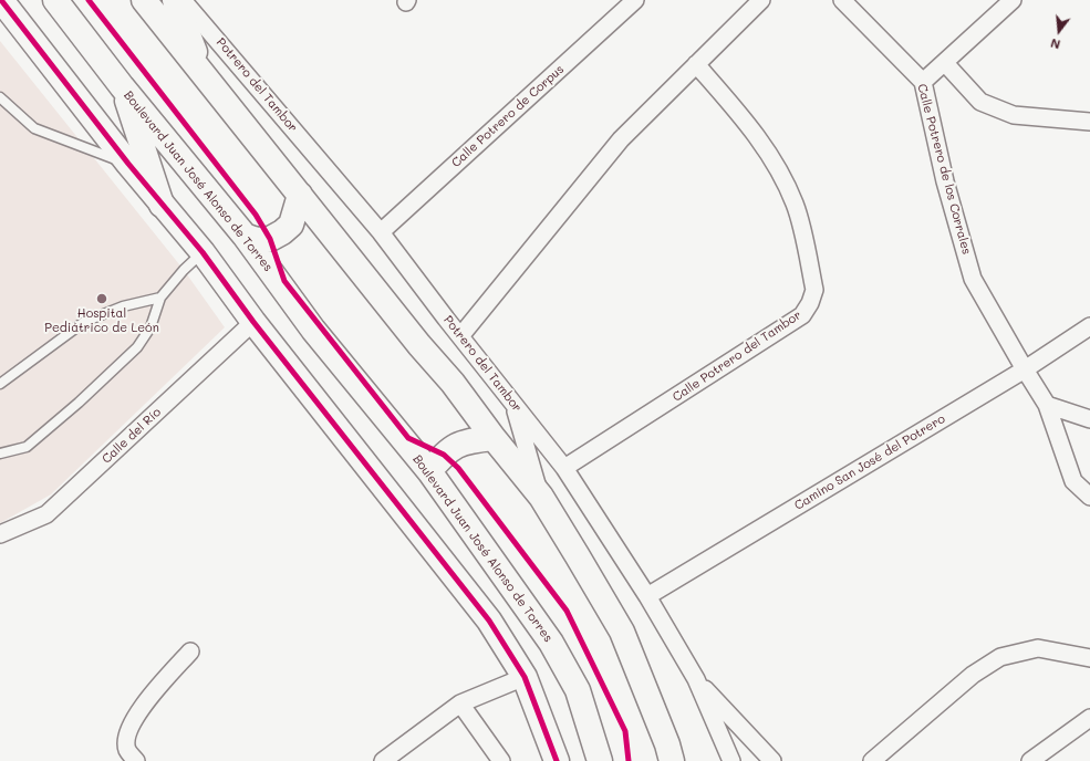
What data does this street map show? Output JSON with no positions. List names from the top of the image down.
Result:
{
  "streets": {
    "main road": ["Boulevard Juan José Alonso de Torres"],
    "street": [
      "Potrero del Tambor",
      "Calle Potrero de Corpus",
      "Calle Potrero de los Corrales",
      "Calle Potrero del Tambor",
      "Calle del Río",
      "Camino San José del Potrero"
    ]
  },
  "crossings": [
    ["Potrero del Tambor", "Calle Potrero de Corpus"],
    ["Potrero del Tambor", "Calle Potrero del Tambor"],
    ["Potrero del Tambor", "Camino San José del Potrero"],
    ["Calle Potrero de los Corrales", "Camino San José del Potrero"]
  ],
  "places": ["Hospital Pediátrico de León"],
  "north": "bottom"
}
